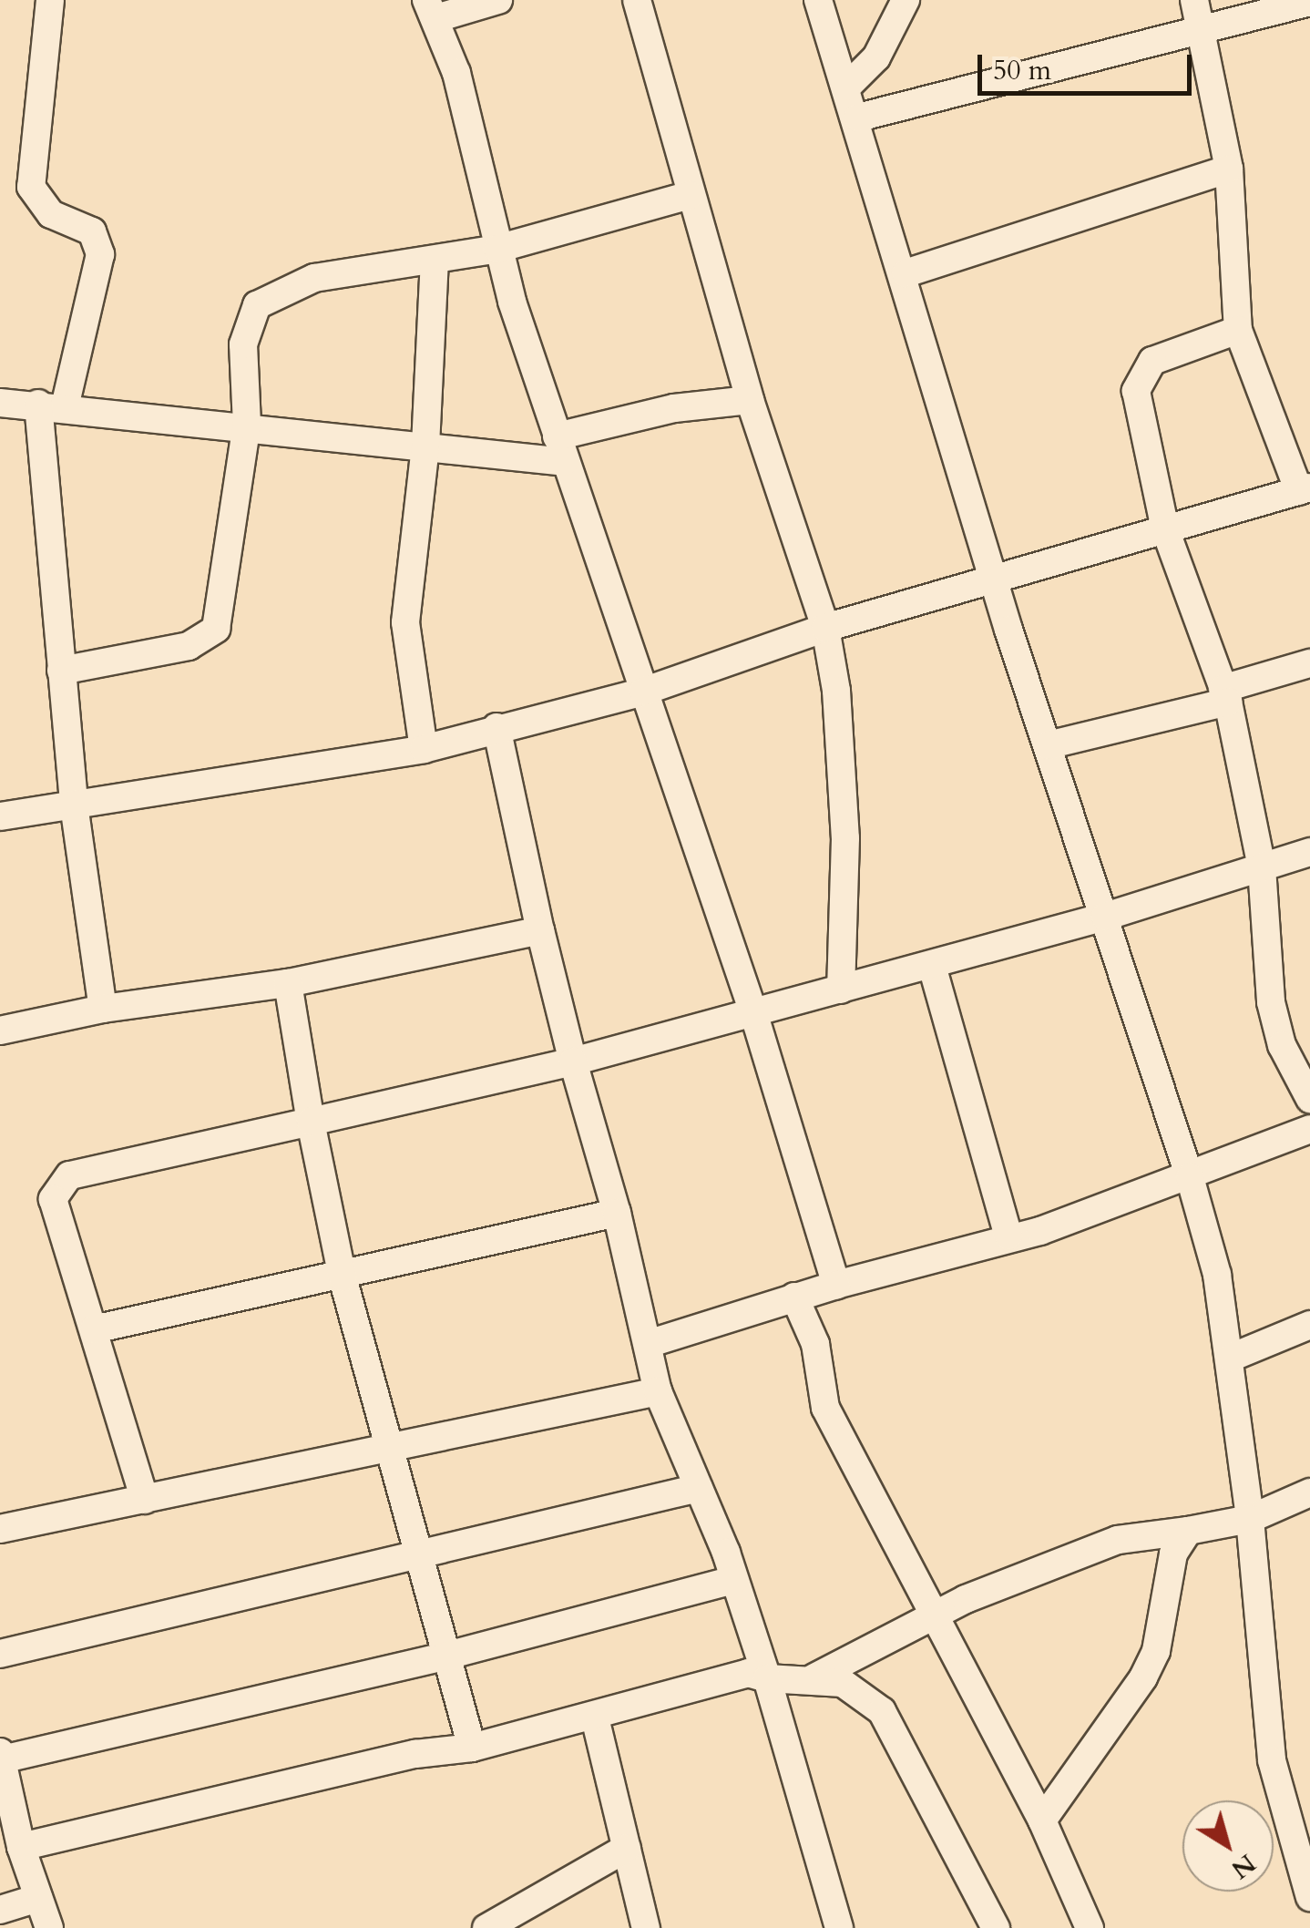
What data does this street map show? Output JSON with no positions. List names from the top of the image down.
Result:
{
  "scale_bar": "50 m",
  "north": "bottom right"
}
